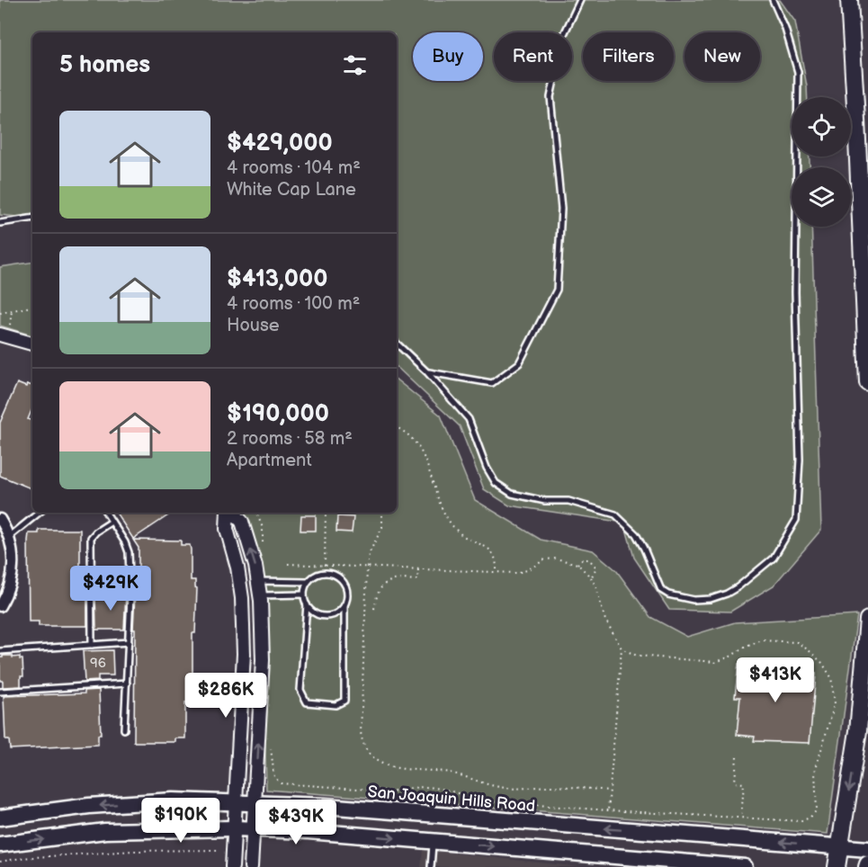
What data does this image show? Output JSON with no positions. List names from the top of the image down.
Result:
{
  "streets": {
    "main road": ["San Joaquin Hills Road"]
  },
  "house_numbers": ["96"],
  "page": {
    "chip": [
      "Buy",
      "Rent",
      "Filters",
      "New"
    ],
    "heading": "5 homes",
    "list": [
      {
        "name": "$429,000",
        "note": "4 rooms · 104 m² · White Cap Lane"
      },
      {
        "name": "$413,000",
        "note": "4 rooms · 100 m² · House"
      },
      {
        "name": "$190,000",
        "note": "2 rooms · 58 m² · Apartment"
      }
    ],
    "price": [
      "$429K",
      "$413K",
      "$286K",
      "$190K",
      "$439K"
    ]
  }
}
